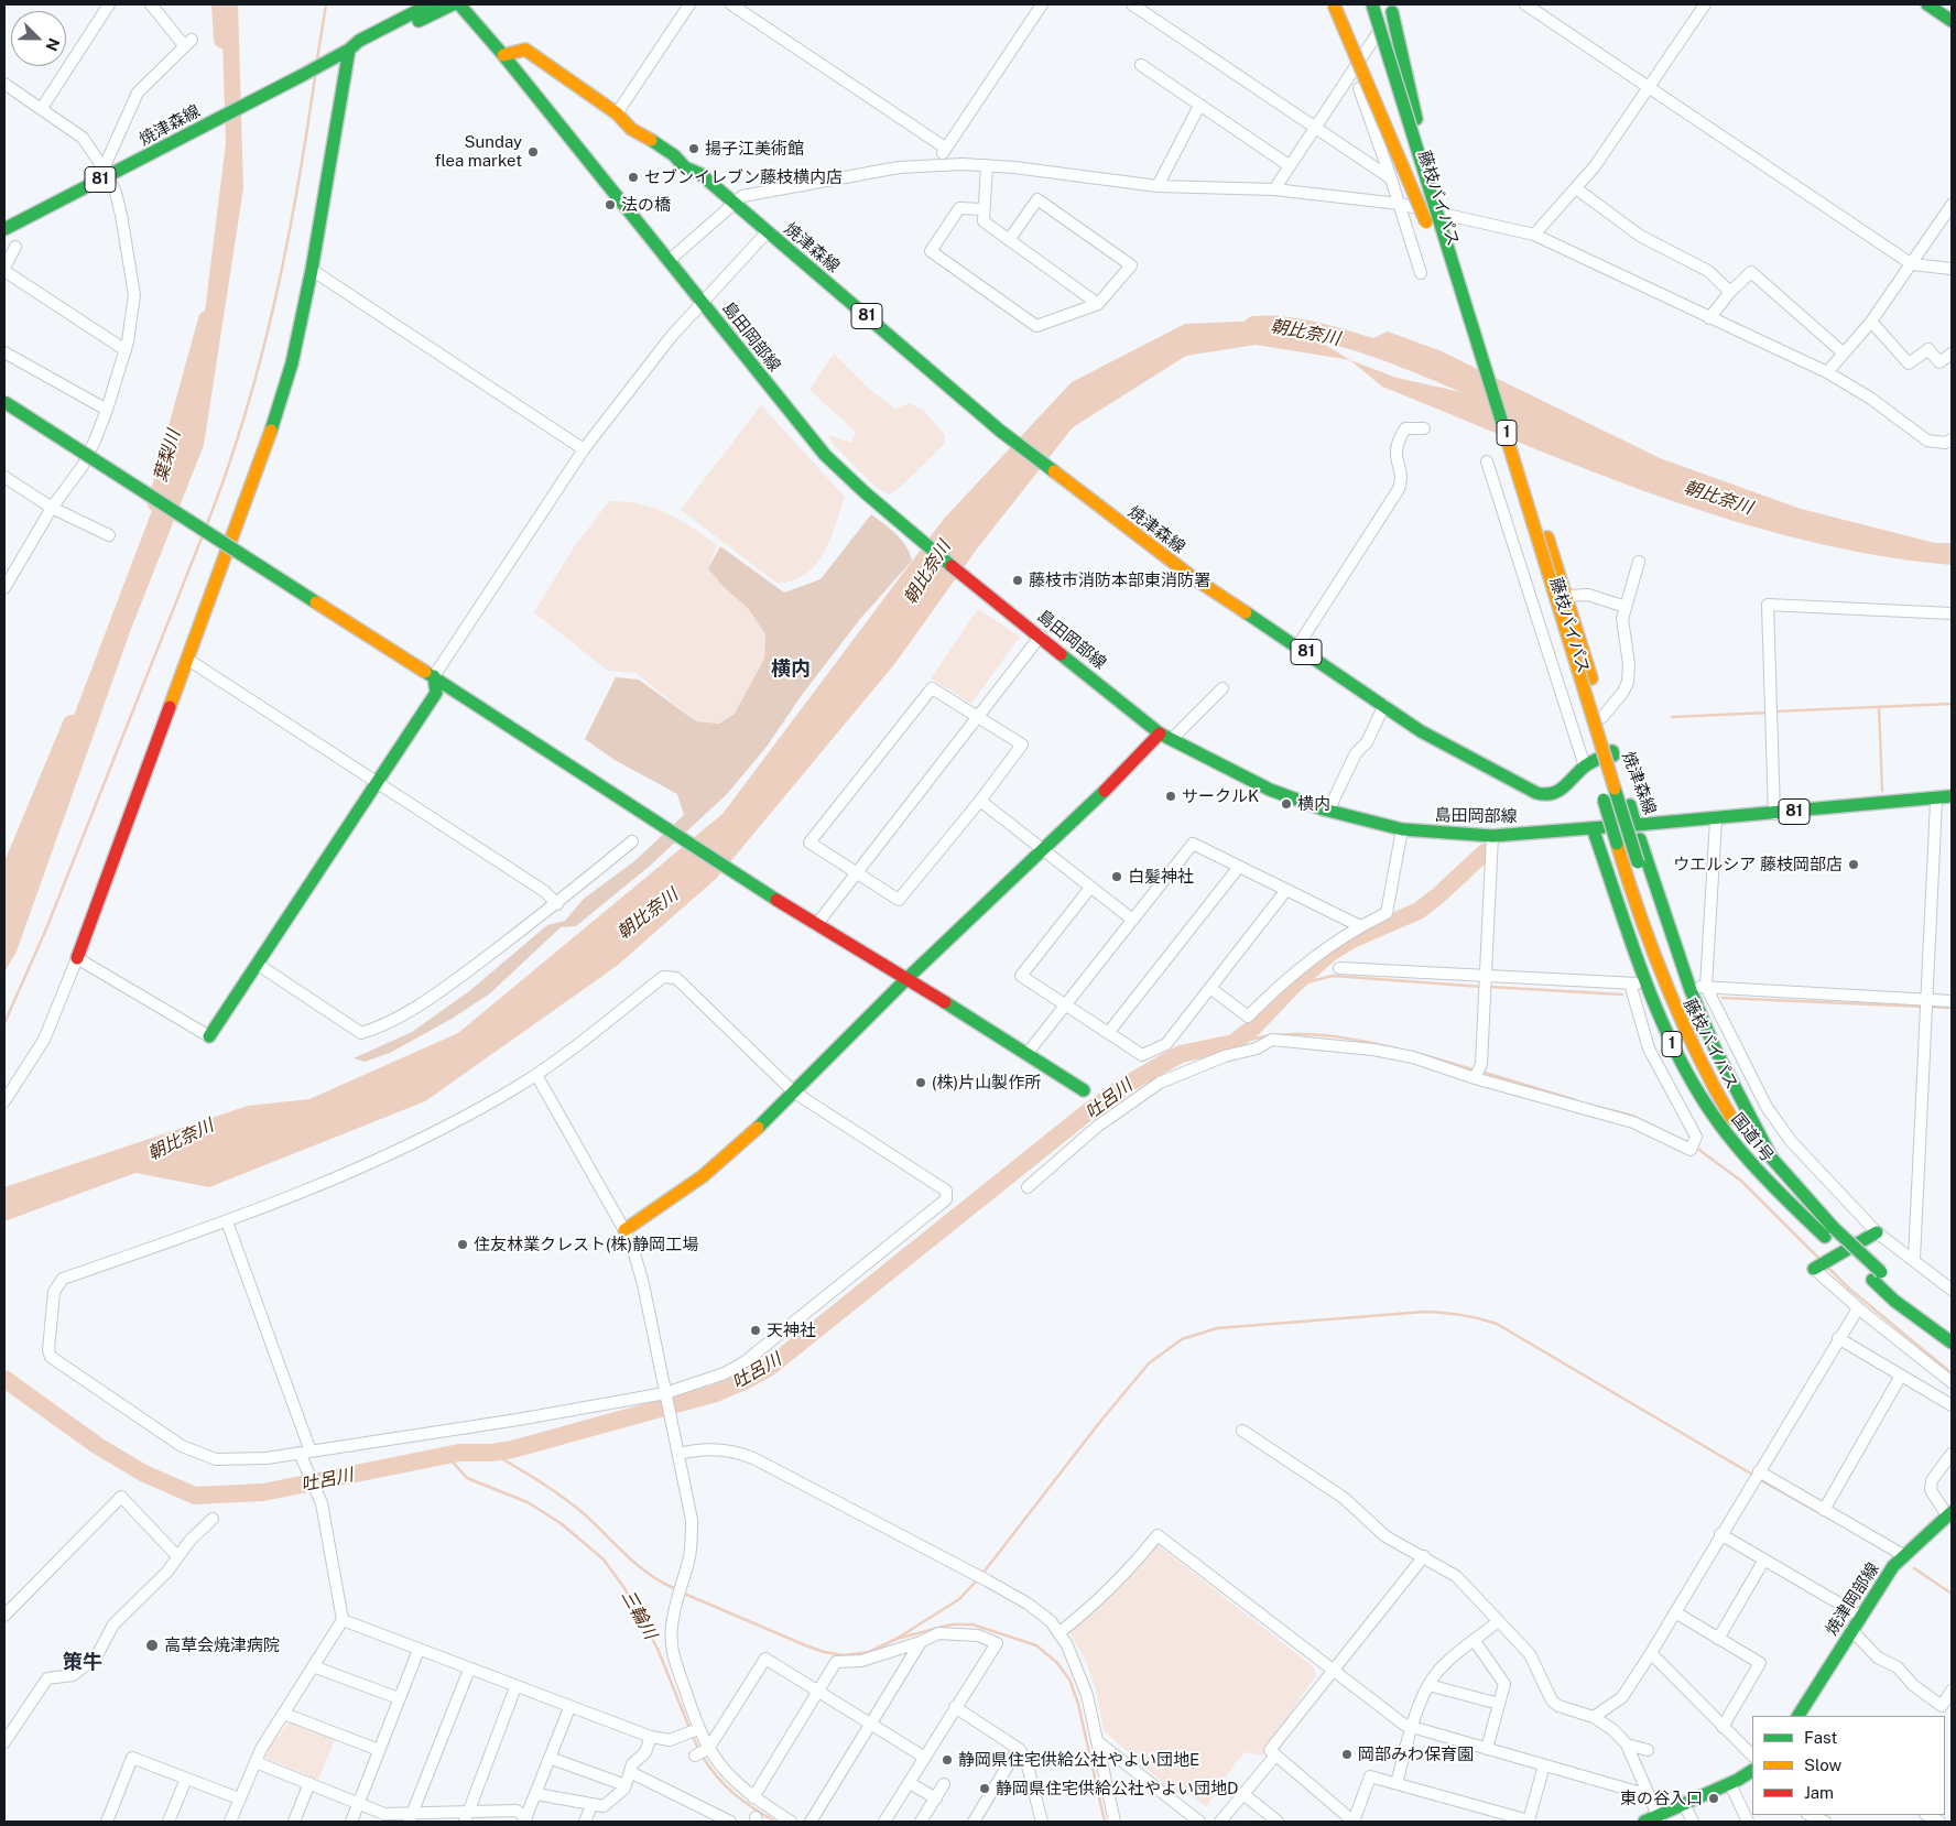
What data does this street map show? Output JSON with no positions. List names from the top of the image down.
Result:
{
  "streets": {
    "main road": [
      "焼津森線",
      "81",
      "藤枝バイパス",
      "島田岡部線",
      "1",
      "国道1号",
      "焼津岡部線"
    ]
  },
  "crossings": [
    ["焼津森線", "藤枝バイパス"],
    ["焼津森線", "島田岡部線"],
    ["焼津森線", "国道1号"],
    ["藤枝バイパス", "1"],
    ["藤枝バイパス", "国道1号"],
    ["島田岡部線", "国道1号"]
  ],
  "districts": ["横内", "策牛"],
  "water": [
    "朝比奈川",
    "葉梨川",
    "吐呂川",
    "三輪川"
  ],
  "places": [
    "揚子江美術館",
    "Sunday flea market",
    "セブンイレブン藤枝横内店",
    "法の橋",
    "藤枝市消防本部東消防署",
    "サークルK",
    "横内",
    "ウエルシア 藤枝岡部店",
    "白髪神社",
    "(株)片山製作所",
    "住友林業クレスト(株)静岡工場",
    "天神社",
    "高草会焼津病院",
    "岡部みわ保育園",
    "静岡県住宅供給公社やよい団地E",
    "静岡県住宅供給公社やよい団地D",
    "東の谷入口"
  ],
  "legend": ["Fast", "Slow", "Jam"],
  "north": "bottom right"
}
